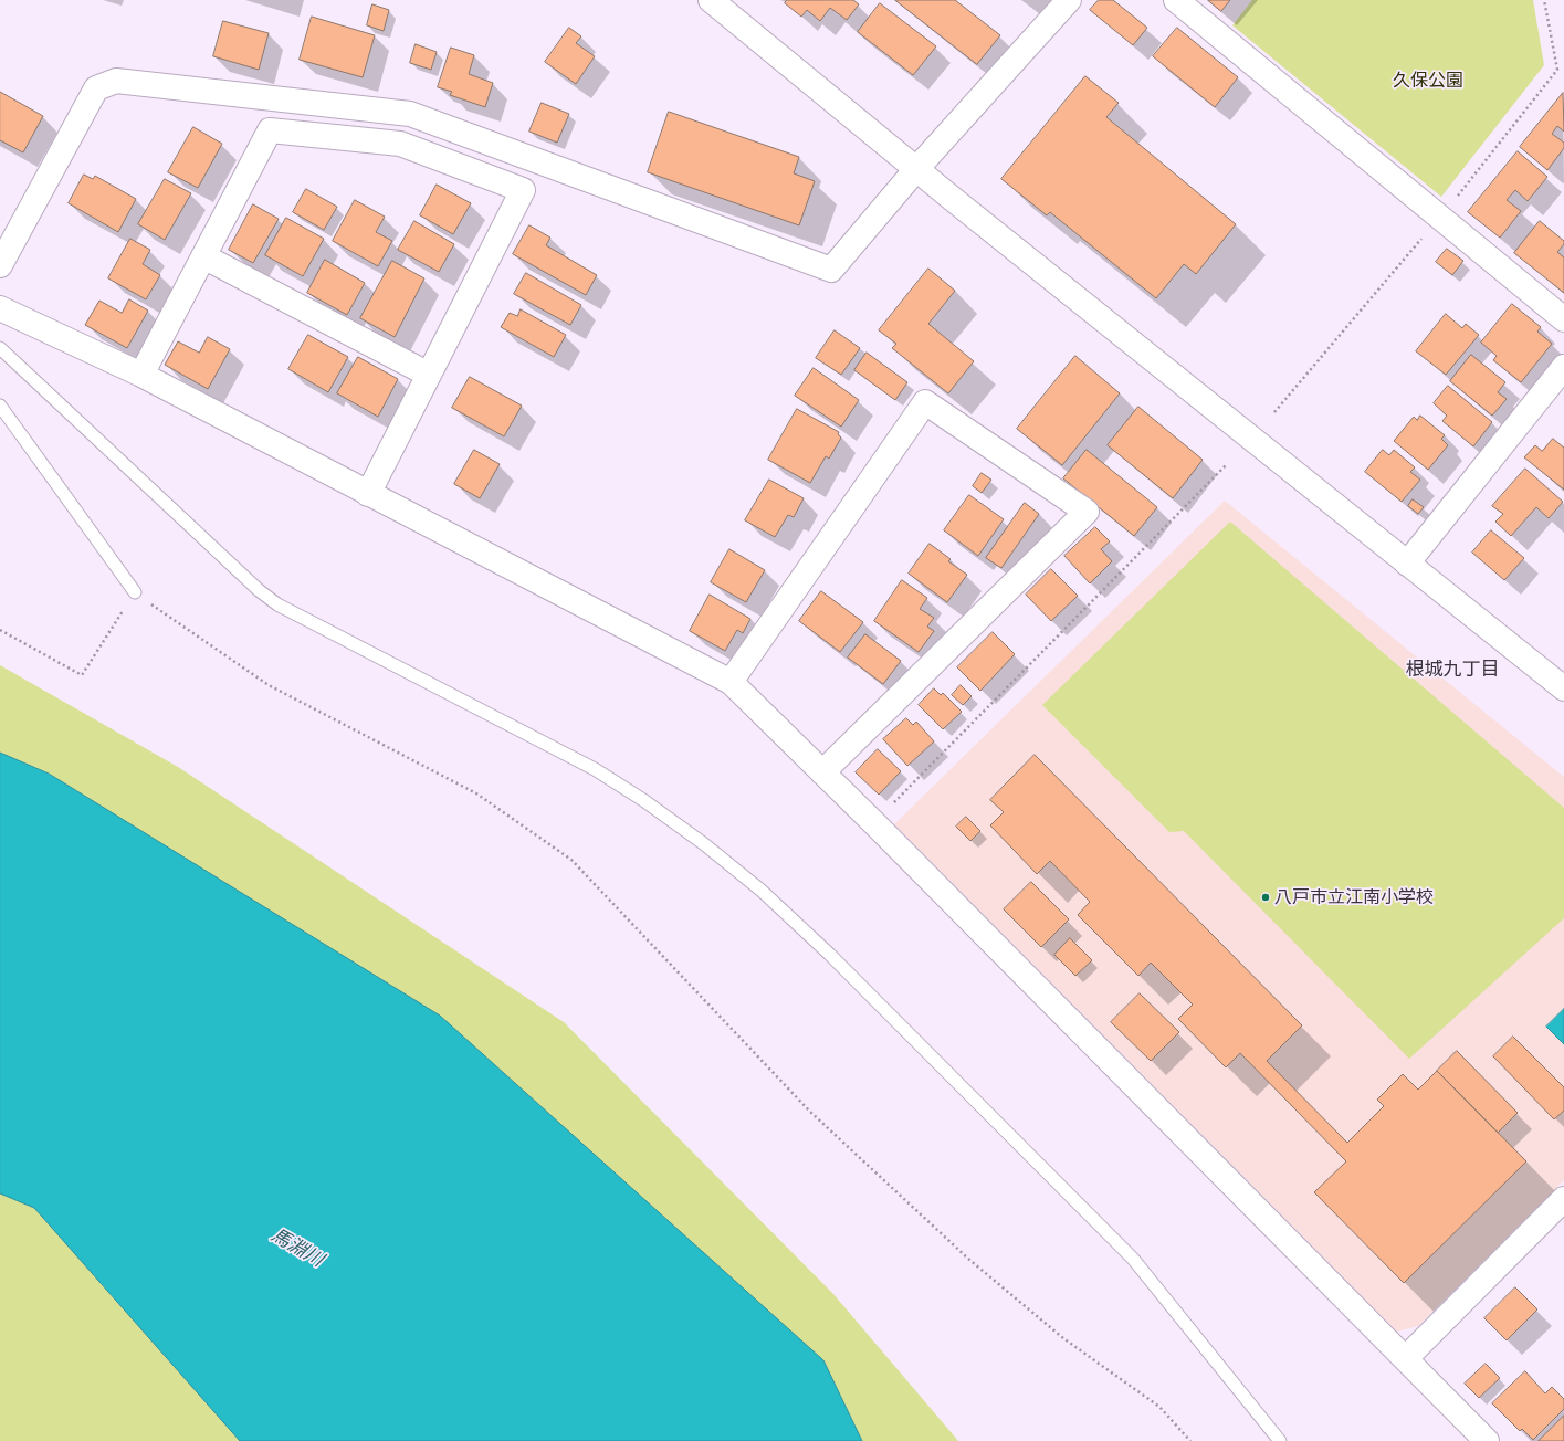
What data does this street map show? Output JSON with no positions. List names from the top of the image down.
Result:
{
  "districts": ["根城九丁目"],
  "water": ["馬淵川"],
  "parks": ["久保公園"],
  "places": ["八戸市立江南小学校"]
}
